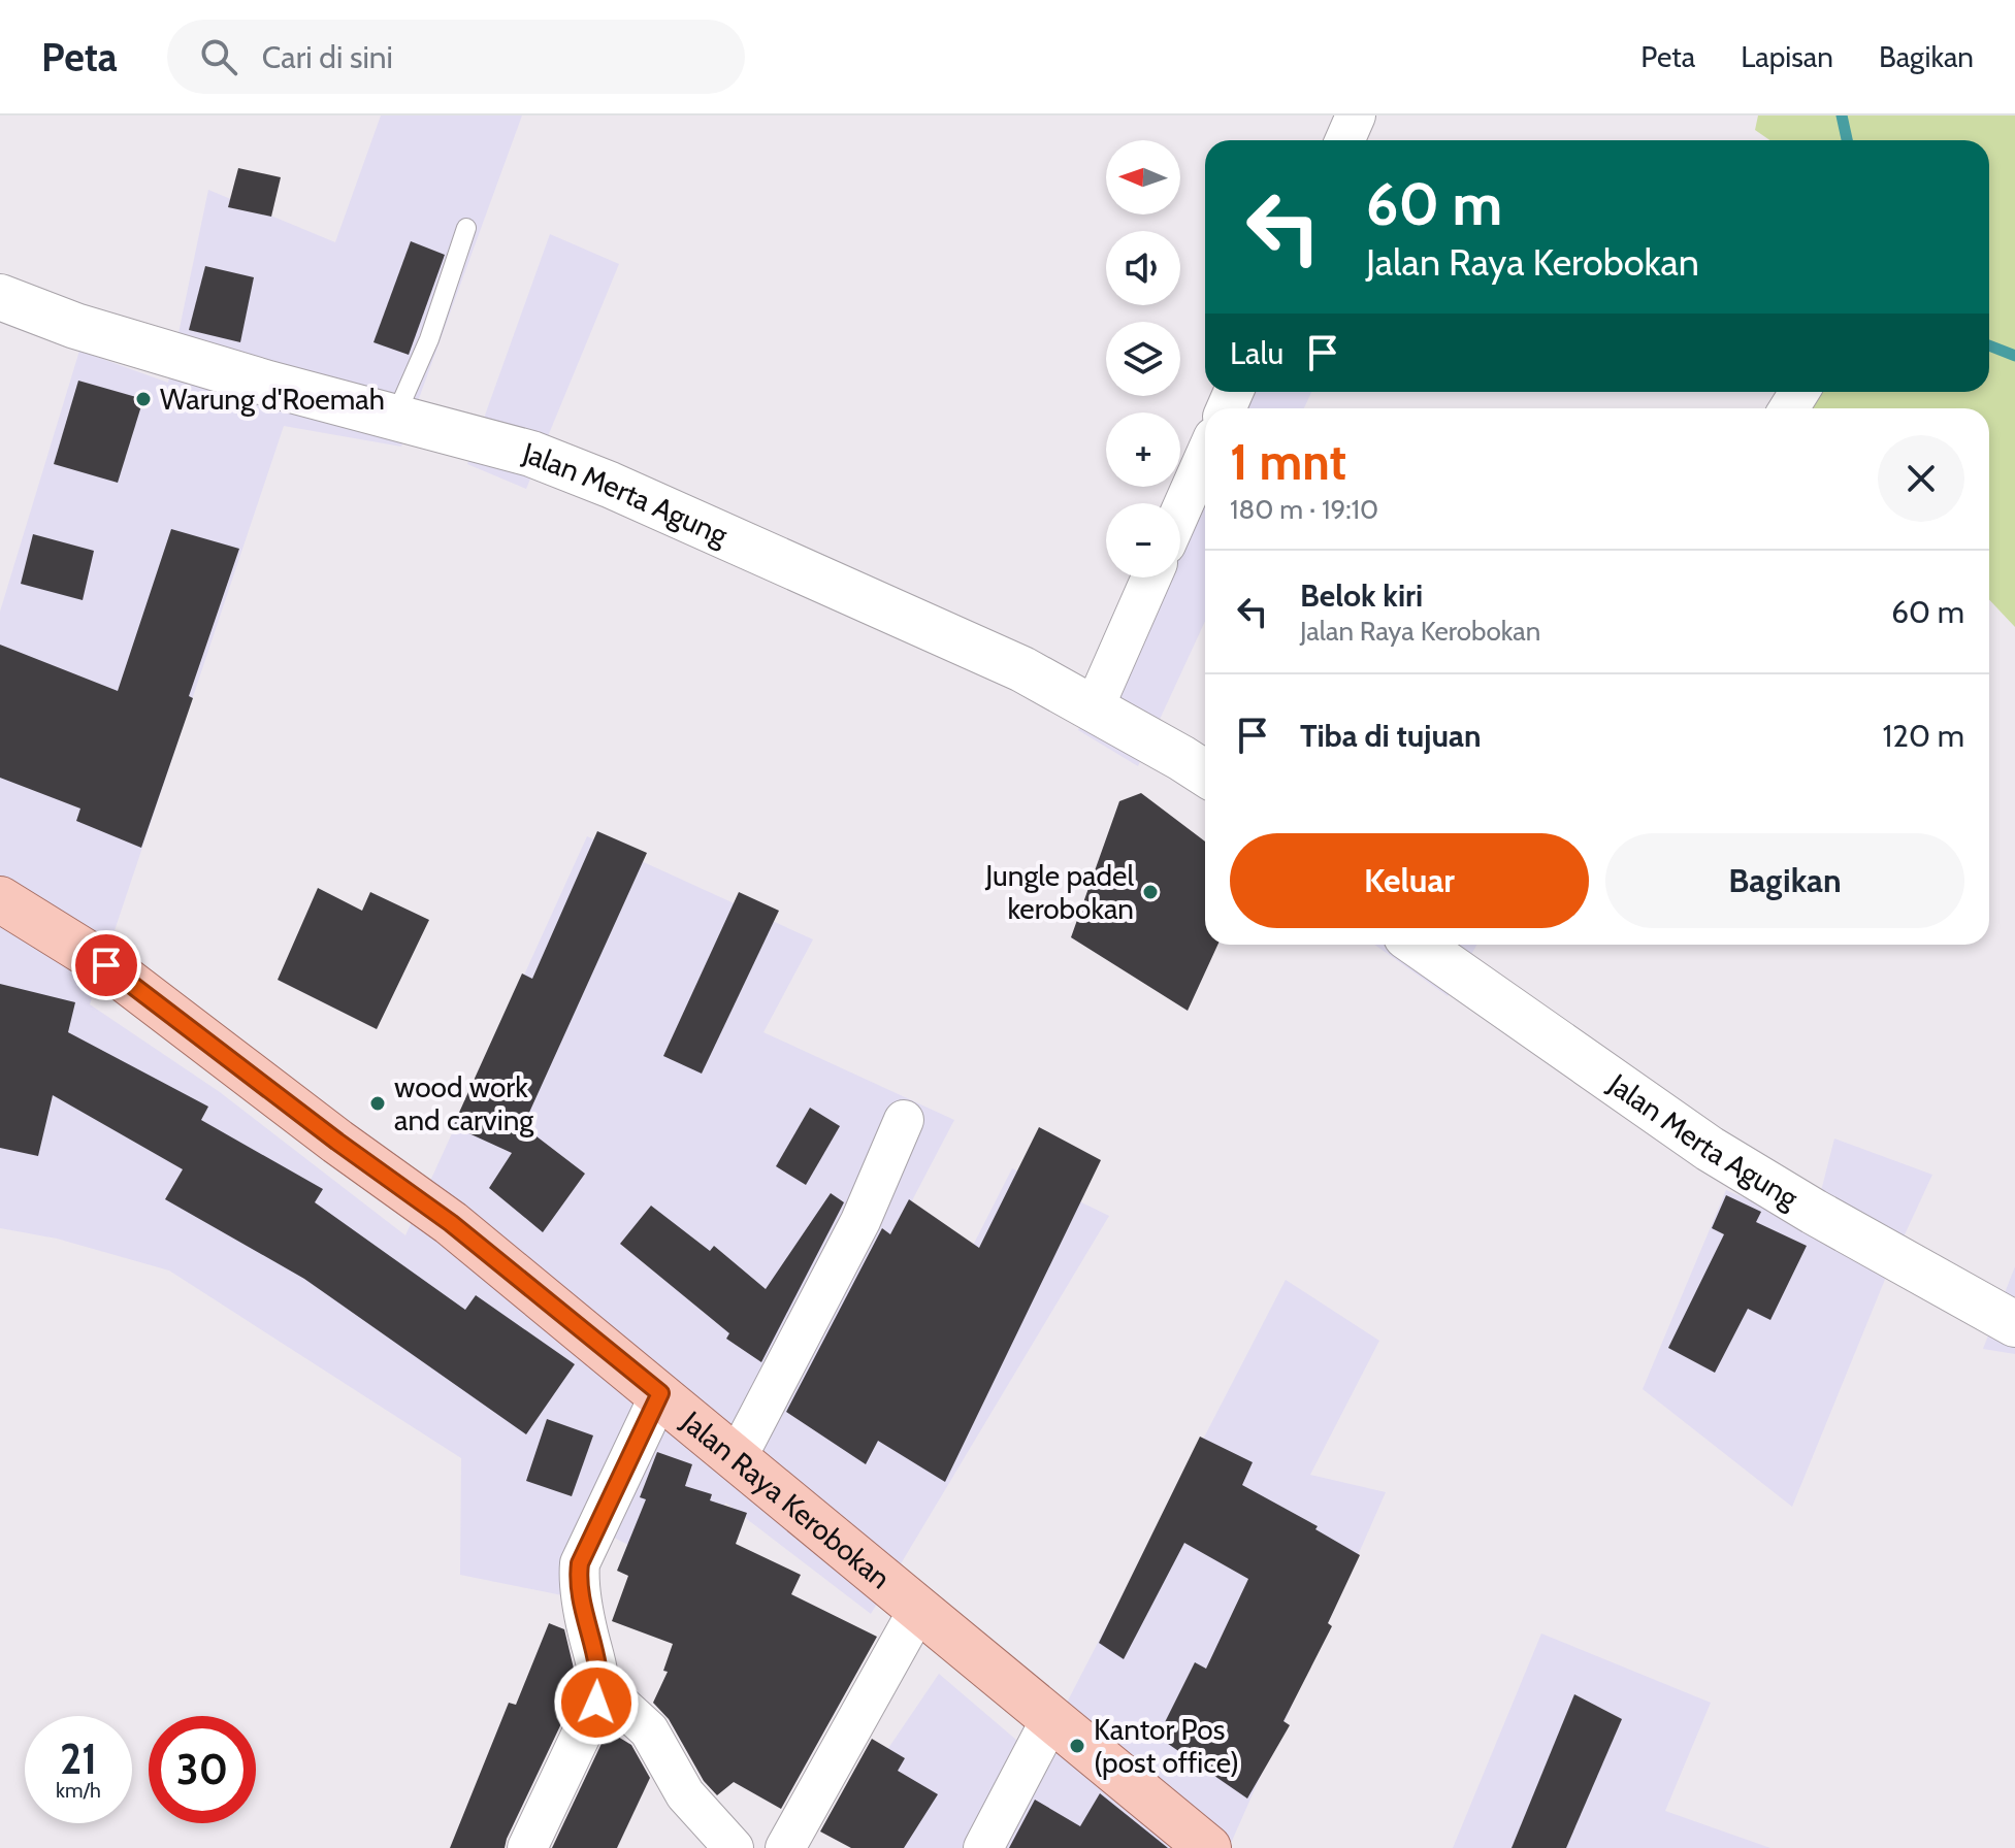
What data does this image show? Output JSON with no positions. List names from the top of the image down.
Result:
{
  "streets": {
    "main road": ["Jalan Raya Kerobokan"],
    "street": ["Jalan Merta Agung"]
  },
  "places": [
    "Warung d'Roemah",
    "Jungle padel kerobokan",
    "wood work and carving",
    "Kantor Pos (post office)"
  ],
  "north": "left",
  "page": {
    "header": "Peta",
    "search": "Cari di sini",
    "nav": ["Peta", "Lapisan", "Bagikan"],
    "map_buttons": ["+", "−"],
    "turn": ["60 m", "Jalan Raya Kerobokan"],
    "then": "Lalu",
    "heading": ["1 mnt", "180 m · 19:10"],
    "list": [
      {
        "name": "Belok kiri",
        "note": "Jalan Raya Kerobokan",
        "value": "60 m"
      },
      {
        "name": "Tiba di tujuan",
        "value": "120 m"
      }
    ],
    "buttons": ["Keluar", "Bagikan"],
    "speed": "21 km/h",
    "limit": "30"
  }
}
